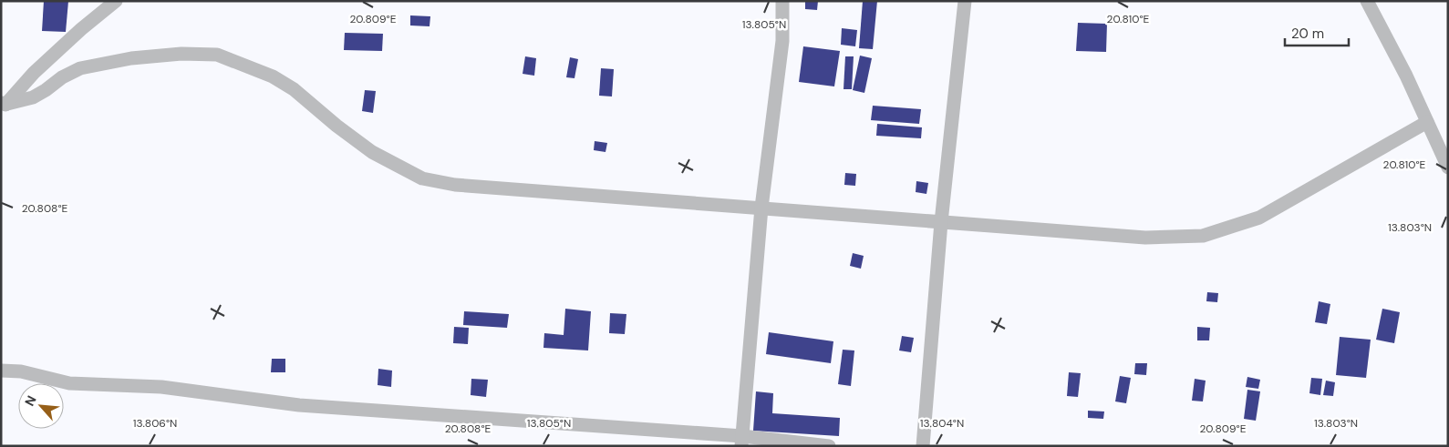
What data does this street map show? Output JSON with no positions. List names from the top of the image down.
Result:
{
  "scale_bar": "20 m",
  "north": "top left",
  "coordinates": [
    "20.809°E",
    "20.810°E",
    "13.805°N",
    "20.808°E",
    "13.803°N",
    "13.806°N",
    "13.804°N"
  ]
}
